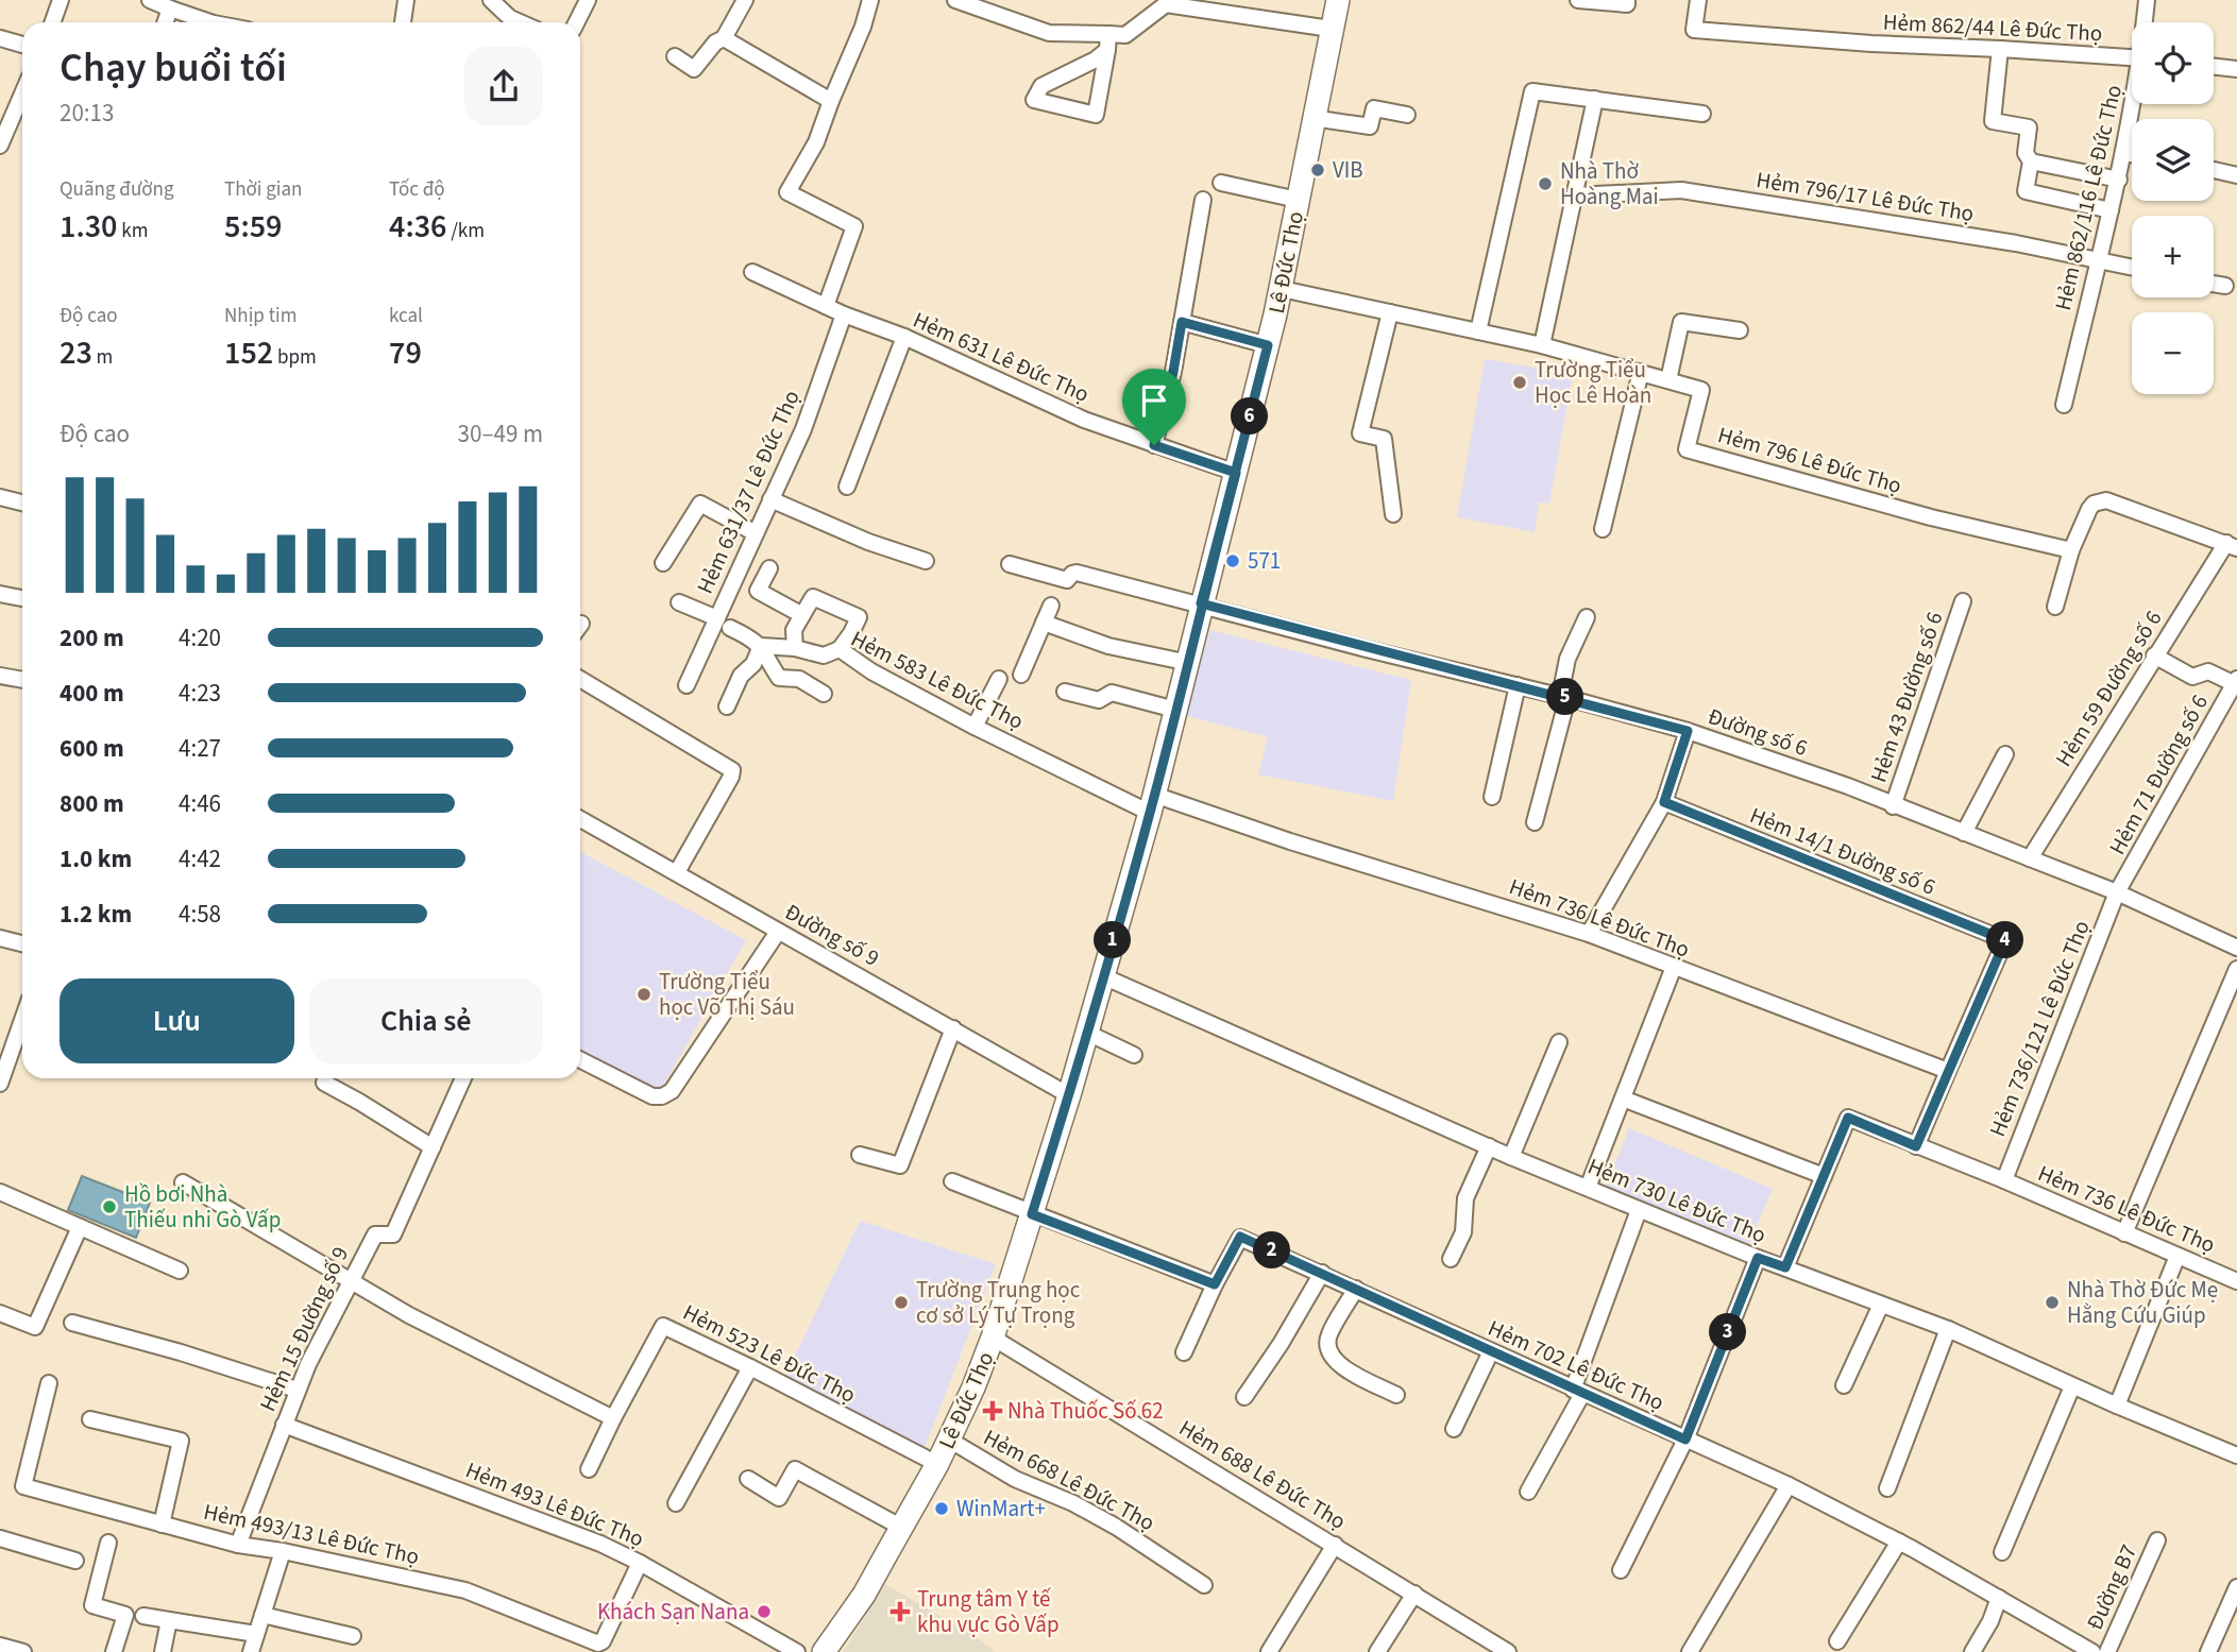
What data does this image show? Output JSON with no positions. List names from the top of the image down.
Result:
{
  "streets": {
    "main road": ["Lê Đức Thọ"],
    "street": [
      "Hẻm 862/44 Lê Đức Thọ",
      "Hẻm 796/17 Lê Đức Thọ",
      "Hẻm 862/116 Lê Đức Thọ",
      "Hẻm 631 Lê Đức Thọ",
      "Hẻm 796 Lê Đức Thọ",
      "Hẻm 631/37 Lê Đức Thọ",
      "Hẻm 583 Lê Đức Thọ",
      "Hẻm 59 Đường số 6",
      "Hẻm 43 Đường số 6",
      "Đường số 6",
      "Hẻm 71 Đường số 6",
      "Hẻm 14/1 Đường số 6",
      "Hẻm 736 Lê Đức Thọ",
      "Đường số 9",
      "Hẻm 736/121 Lê Đức Thọ",
      "Hẻm 730 Lê Đức Thọ",
      "Hẻm 15 Đường số 9",
      "Hẻm 523 Lê Đức Thọ",
      "Hẻm 702 Lê Đức Thọ",
      "Hẻm 688 Lê Đức Thọ",
      "Hẻm 668 Lê Đức Thọ",
      "Hẻm 493 Lê Đức Thọ",
      "Hẻm 493/13 Lê Đức Thọ",
      "Đường B7"
    ]
  },
  "crossings": [
    ["Hẻm 796/17 Lê Đức Thọ", "Hẻm 862/116 Lê Đức Thọ"],
    ["Lê Đức Thọ", "Hẻm 631 Lê Đức Thọ"],
    ["Lê Đức Thọ", "Hẻm 796 Lê Đức Thọ"],
    ["Lê Đức Thọ", "Hẻm 583 Lê Đức Thọ"],
    ["Lê Đức Thọ", "Đường số 6"],
    ["Lê Đức Thọ", "Hẻm 736 Lê Đức Thọ"],
    ["Lê Đức Thọ", "Đường số 9"],
    ["Lê Đức Thọ", "Hẻm 730 Lê Đức Thọ"],
    ["Lê Đức Thọ", "Hẻm 523 Lê Đức Thọ"],
    ["Lê Đức Thọ", "Hẻm 688 Lê Đức Thọ"],
    ["Lê Đức Thọ", "Hẻm 668 Lê Đức Thọ"],
    ["Hẻm 631 Lê Đức Thọ", "Hẻm 631/37 Lê Đức Thọ"],
    ["Hẻm 583 Lê Đức Thọ", "Hẻm 736 Lê Đức Thọ"],
    ["Hẻm 59 Đường số 6", "Đường số 6"],
    ["Hẻm 43 Đường số 6", "Đường số 6"],
    ["Đường số 6", "Hẻm 71 Đường số 6"],
    ["Đường số 6", "Hẻm 736/121 Lê Đức Thọ"],
    ["Hẻm 71 Đường số 6", "Hẻm 736/121 Lê Đức Thọ"],
    ["Hẻm 14/1 Đường số 6", "Hẻm 736 Lê Đức Thọ"],
    ["Hẻm 736 Lê Đức Thọ", "Hẻm 736/121 Lê Đức Thọ"],
    ["Hẻm 15 Đường số 9", "Hẻm 493 Lê Đức Thọ"],
    ["Hẻm 15 Đường số 9", "Hẻm 493/13 Lê Đức Thọ"],
    ["Hẻm 493 Lê Đức Thọ", "Hẻm 493/13 Lê Đức Thọ"]
  ],
  "places": {
    "other": [
      "VIB",
      "Nhà Thờ Hoàng Mai",
      "Trường Tiểu Học Lê Hoàn",
      "571",
      "Trường Tiểu học Võ Thị Sáu",
      "Hồ bơi Nhà Thiếu nhi Gò Vấp",
      "Trường Trung học cơ sở Lý Tự Trọng",
      "Nhà Thờ Đức Mẹ Hằng Cứu Giúp",
      "WinMart+",
      "Khách Sạn Nana"
    ],
    "health": ["Nhà Thuốc Số 62", "Trung tâm Y tế khu vực Gò Vấp"]
  },
  "page": {
    "map_buttons": ["+", "−"],
    "heading": ["Chạy buổi tối", "20:13"],
    "stats": [
      ["Quãng đường", "1.30 km"],
      ["Thời gian", "5:59"],
      ["Tốc độ", "4:36 /km"],
      ["Độ cao", "23 m"],
      ["Nhịp tim", "152 bpm"],
      ["kcal", "79"]
    ],
    "pins": [
      "6",
      "5",
      "1",
      "4",
      "2",
      "3"
    ],
    "chart": ["Độ cao", "30–49 m"],
    "list": [
      {
        "name": "200 m",
        "note": "4:20"
      },
      {
        "name": "400 m",
        "note": "4:23"
      },
      {
        "name": "600 m",
        "note": "4:27"
      },
      {
        "name": "800 m",
        "note": "4:46"
      },
      {
        "name": "1.0 km",
        "note": "4:42"
      },
      {
        "name": "1.2 km",
        "note": "4:58"
      }
    ],
    "buttons": ["Lưu", "Chia sẻ"]
  }
}
